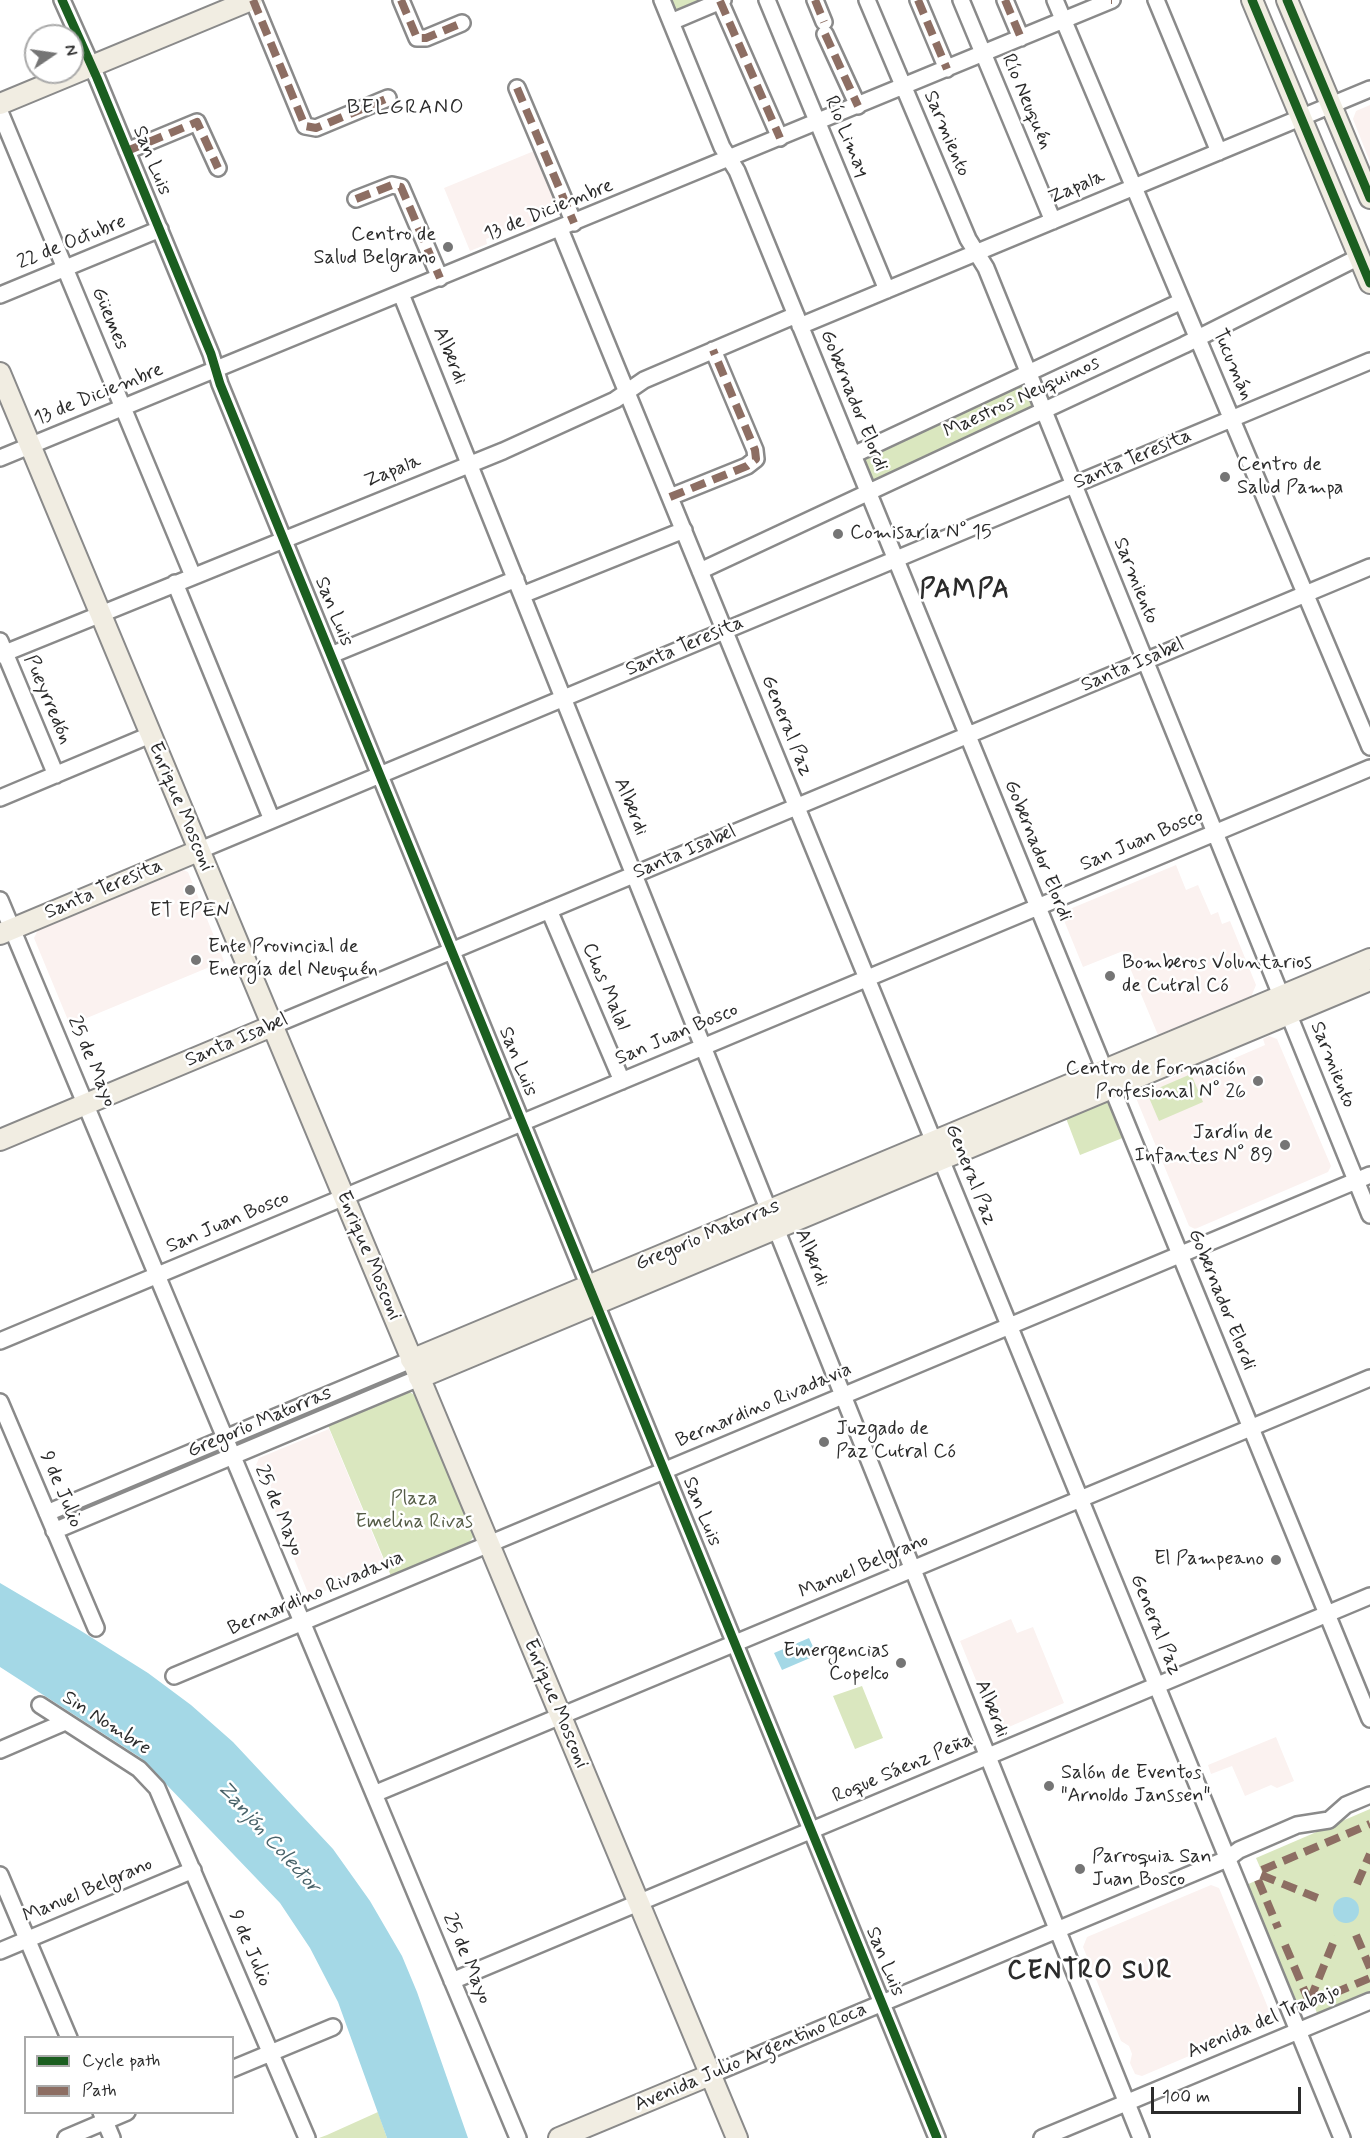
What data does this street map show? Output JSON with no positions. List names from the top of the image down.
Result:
{
  "streets": {
    "main road": [
      "Santa Teresita",
      "Santa Isabel",
      "Enrique Mosconi",
      "Gregorio Matorras",
      "Avenida Julio Argentino Roca"
    ],
    "street": [
      "Río Neuquén",
      "Sarmiento",
      "Río Limay",
      "San Luis",
      "Zapala",
      "13 de Diciembre",
      "22 de Octubre",
      "Güemes",
      "Alberdi",
      "Tucumán",
      "Maestros Neuquinos",
      "Gobernador Elordi",
      "Pueyrredón",
      "General Paz",
      "San Juan Bosco",
      "Chos Malal",
      "25 de Mayo",
      "Bernardino Rivadavia",
      "9 de Julio",
      "Manuel Belgrano",
      "Sin Nombre",
      "Roque Sáenz Peña",
      "Avenida del Trabajo"
    ]
  },
  "crossings": [
    ["Río Neuquén", "Zapala"],
    ["Río Neuquén", "13 de Diciembre"],
    ["Sarmiento", "Zapala"],
    ["Sarmiento", "13 de Diciembre"],
    ["Sarmiento", "Maestros Neuquinos"],
    ["Sarmiento", "Santa Teresita"],
    ["Sarmiento", "Santa Isabel"],
    ["Sarmiento", "San Juan Bosco"],
    ["Sarmiento", "Gregorio Matorras"],
    ["Sarmiento", "Bernardino Rivadavia"],
    ["Río Limay", "Zapala"],
    ["Río Limay", "13 de Diciembre"],
    ["San Luis", "Zapala"],
    ["San Luis", "13 de Diciembre"],
    ["San Luis", "22 de Octubre"],
    ["San Luis", "Santa Teresita"],
    ["San Luis", "Santa Isabel"],
    ["San Luis", "San Juan Bosco"],
    ["San Luis", "Gregorio Matorras"],
    ["San Luis", "Bernardino Rivadavia"],
    ["San Luis", "Manuel Belgrano"],
    ["San Luis", "Roque Sáenz Peña"],
    ["San Luis", "Avenida Julio Argentino Roca"],
    ["Zapala", "Güemes"],
    ["Zapala", "Alberdi"],
    ["Zapala", "Tucumán"],
    ["Zapala", "Gobernador Elordi"],
    ["Zapala", "Pueyrredón"],
    ["Zapala", "General Paz"],
    ["Zapala", "Enrique Mosconi"],
    ["13 de Diciembre", "Güemes"],
    ["13 de Diciembre", "Alberdi"],
    ["13 de Diciembre", "Tucumán"],
    ["13 de Diciembre", "Gobernador Elordi"],
    ["13 de Diciembre", "General Paz"],
    ["13 de Diciembre", "Enrique Mosconi"],
    ["22 de Octubre", "Güemes"],
    ["Alberdi", "Santa Teresita"],
    ["Alberdi", "Santa Isabel"],
    ["Alberdi", "San Juan Bosco"],
    ["Alberdi", "Gregorio Matorras"],
    ["Alberdi", "Bernardino Rivadavia"],
    ["Alberdi", "Manuel Belgrano"],
    ["Alberdi", "Roque Sáenz Peña"],
    ["Alberdi", "Avenida del Trabajo"],
    ["Alberdi", "Avenida Julio Argentino Roca"],
    ["Tucumán", "Maestros Neuquinos"],
    ["Tucumán", "Santa Teresita"],
    ["Tucumán", "Santa Isabel"],
    ["Maestros Neuquinos", "Gobernador Elordi"],
    ["Maestros Neuquinos", "General Paz"],
    ["Gobernador Elordi", "Santa Teresita"],
    ["Gobernador Elordi", "Santa Isabel"],
    ["Gobernador Elordi", "San Juan Bosco"],
    ["Gobernador Elordi", "Gregorio Matorras"],
    ["Gobernador Elordi", "Bernardino Rivadavia"],
    ["Gobernador Elordi", "Manuel Belgrano"],
    ["Gobernador Elordi", "Roque Sáenz Peña"],
    ["Santa Teresita", "General Paz"],
    ["Santa Teresita", "Enrique Mosconi"],
    ["Santa Teresita", "25 de Mayo"],
    ["Santa Isabel", "General Paz"],
    ["Santa Isabel", "Enrique Mosconi"],
    ["Santa Isabel", "Chos Malal"],
    ["Santa Isabel", "25 de Mayo"],
    ["General Paz", "San Juan Bosco"],
    ["General Paz", "Gregorio Matorras"],
    ["General Paz", "Bernardino Rivadavia"],
    ["General Paz", "Manuel Belgrano"],
    ["General Paz", "Roque Sáenz Peña"],
    ["General Paz", "Avenida del Trabajo"],
    ["General Paz", "Avenida Julio Argentino Roca"],
    ["Enrique Mosconi", "San Juan Bosco"],
    ["Enrique Mosconi", "Gregorio Matorras"],
    ["Enrique Mosconi", "Bernardino Rivadavia"],
    ["Enrique Mosconi", "Manuel Belgrano"],
    ["Enrique Mosconi", "Roque Sáenz Peña"],
    ["Enrique Mosconi", "Avenida Julio Argentino Roca"],
    ["San Juan Bosco", "Chos Malal"],
    ["San Juan Bosco", "25 de Mayo"],
    ["25 de Mayo", "Gregorio Matorras"],
    ["25 de Mayo", "Bernardino Rivadavia"],
    ["25 de Mayo", "Manuel Belgrano"],
    ["25 de Mayo", "Roque Sáenz Peña"],
    ["Gregorio Matorras", "9 de Julio"],
    ["9 de Julio", "Manuel Belgrano"],
    ["9 de Julio", "Sin Nombre"]
  ],
  "districts": ["BELGRANO", "PAMPA", "CENTRO SUR"],
  "water": ["Zanjón Colector"],
  "parks": ["Plaza Emelina Rivas"],
  "places": [
    "Centro de Salud Belgrano",
    "Centro de Salud Pampa",
    "Comisaría N° 15",
    "ET EPEN",
    "Ente Provincial de Energía del Neuquén",
    "Bomberos Voluntarios de Cutral Có",
    "Centro de Formación Profesional N° 26",
    "Jardín de Infantes N° 89",
    "Juzgado de Paz Cutral Có",
    "El Pampeano",
    "Emergencias Copelco",
    "Salón de Eventos \"Arnoldo Janssen\"",
    "Parroquia San Juan Bosco"
  ],
  "legend": ["Cycle path", "Path"],
  "scale_bar": "100 m",
  "north": "right"
}
